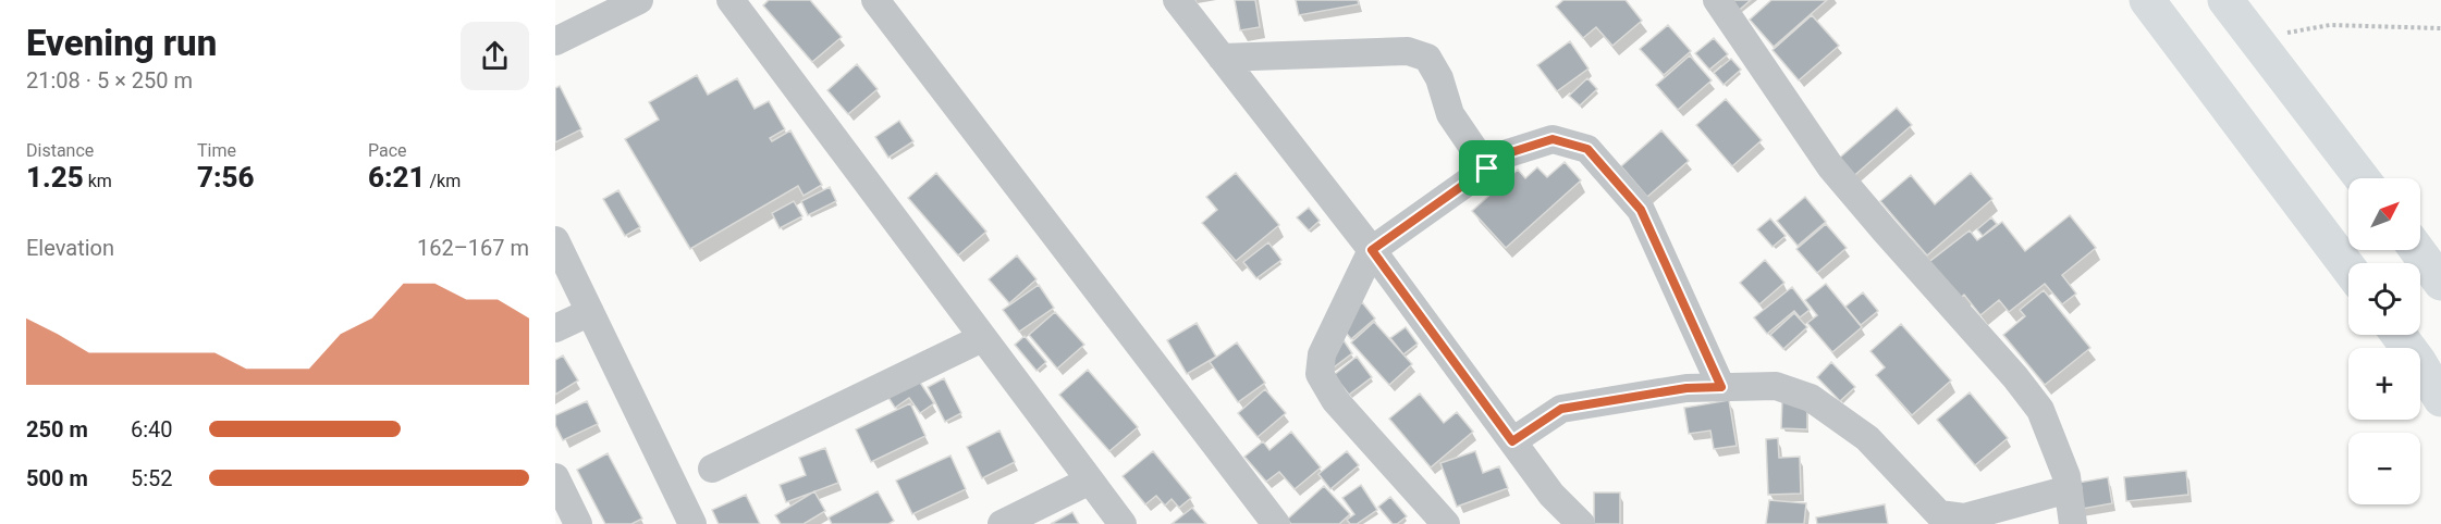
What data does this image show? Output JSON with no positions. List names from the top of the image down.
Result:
{
  "north": "top right",
  "page": {
    "heading": ["Evening run", "21:08 · 5 × 250 m"],
    "stats": [
      ["Distance", "1.25 km"],
      ["Time", "7:56"],
      ["Pace", "6:21 /km"]
    ],
    "map_buttons": ["+", "−"],
    "chart": ["Elevation", "162–167 m"],
    "list": [
      {
        "name": "250 m",
        "note": "6:40"
      },
      {
        "name": "500 m",
        "note": "5:52"
      }
    ]
  }
}
